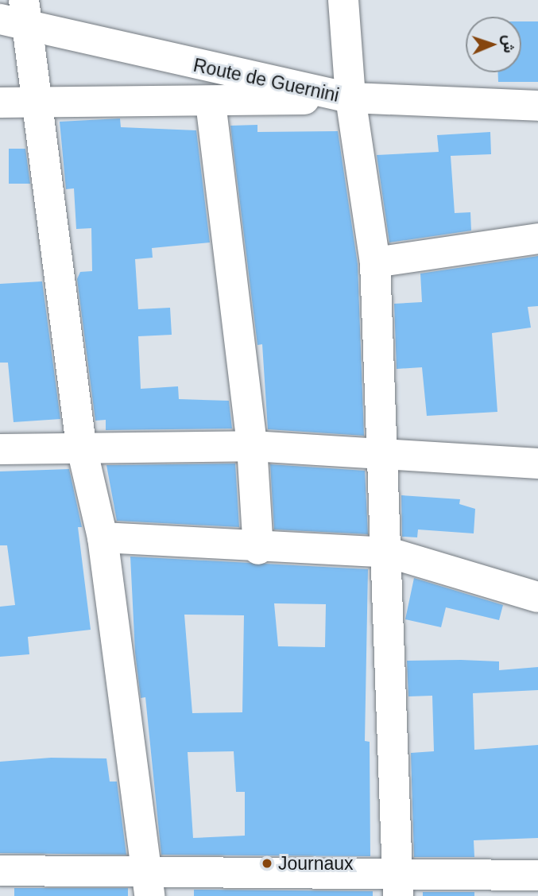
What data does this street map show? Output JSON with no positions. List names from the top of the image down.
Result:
{
  "streets": {
    "street": ["Route de Guernini"]
  },
  "places": ["Journaux"],
  "north": "right"
}
